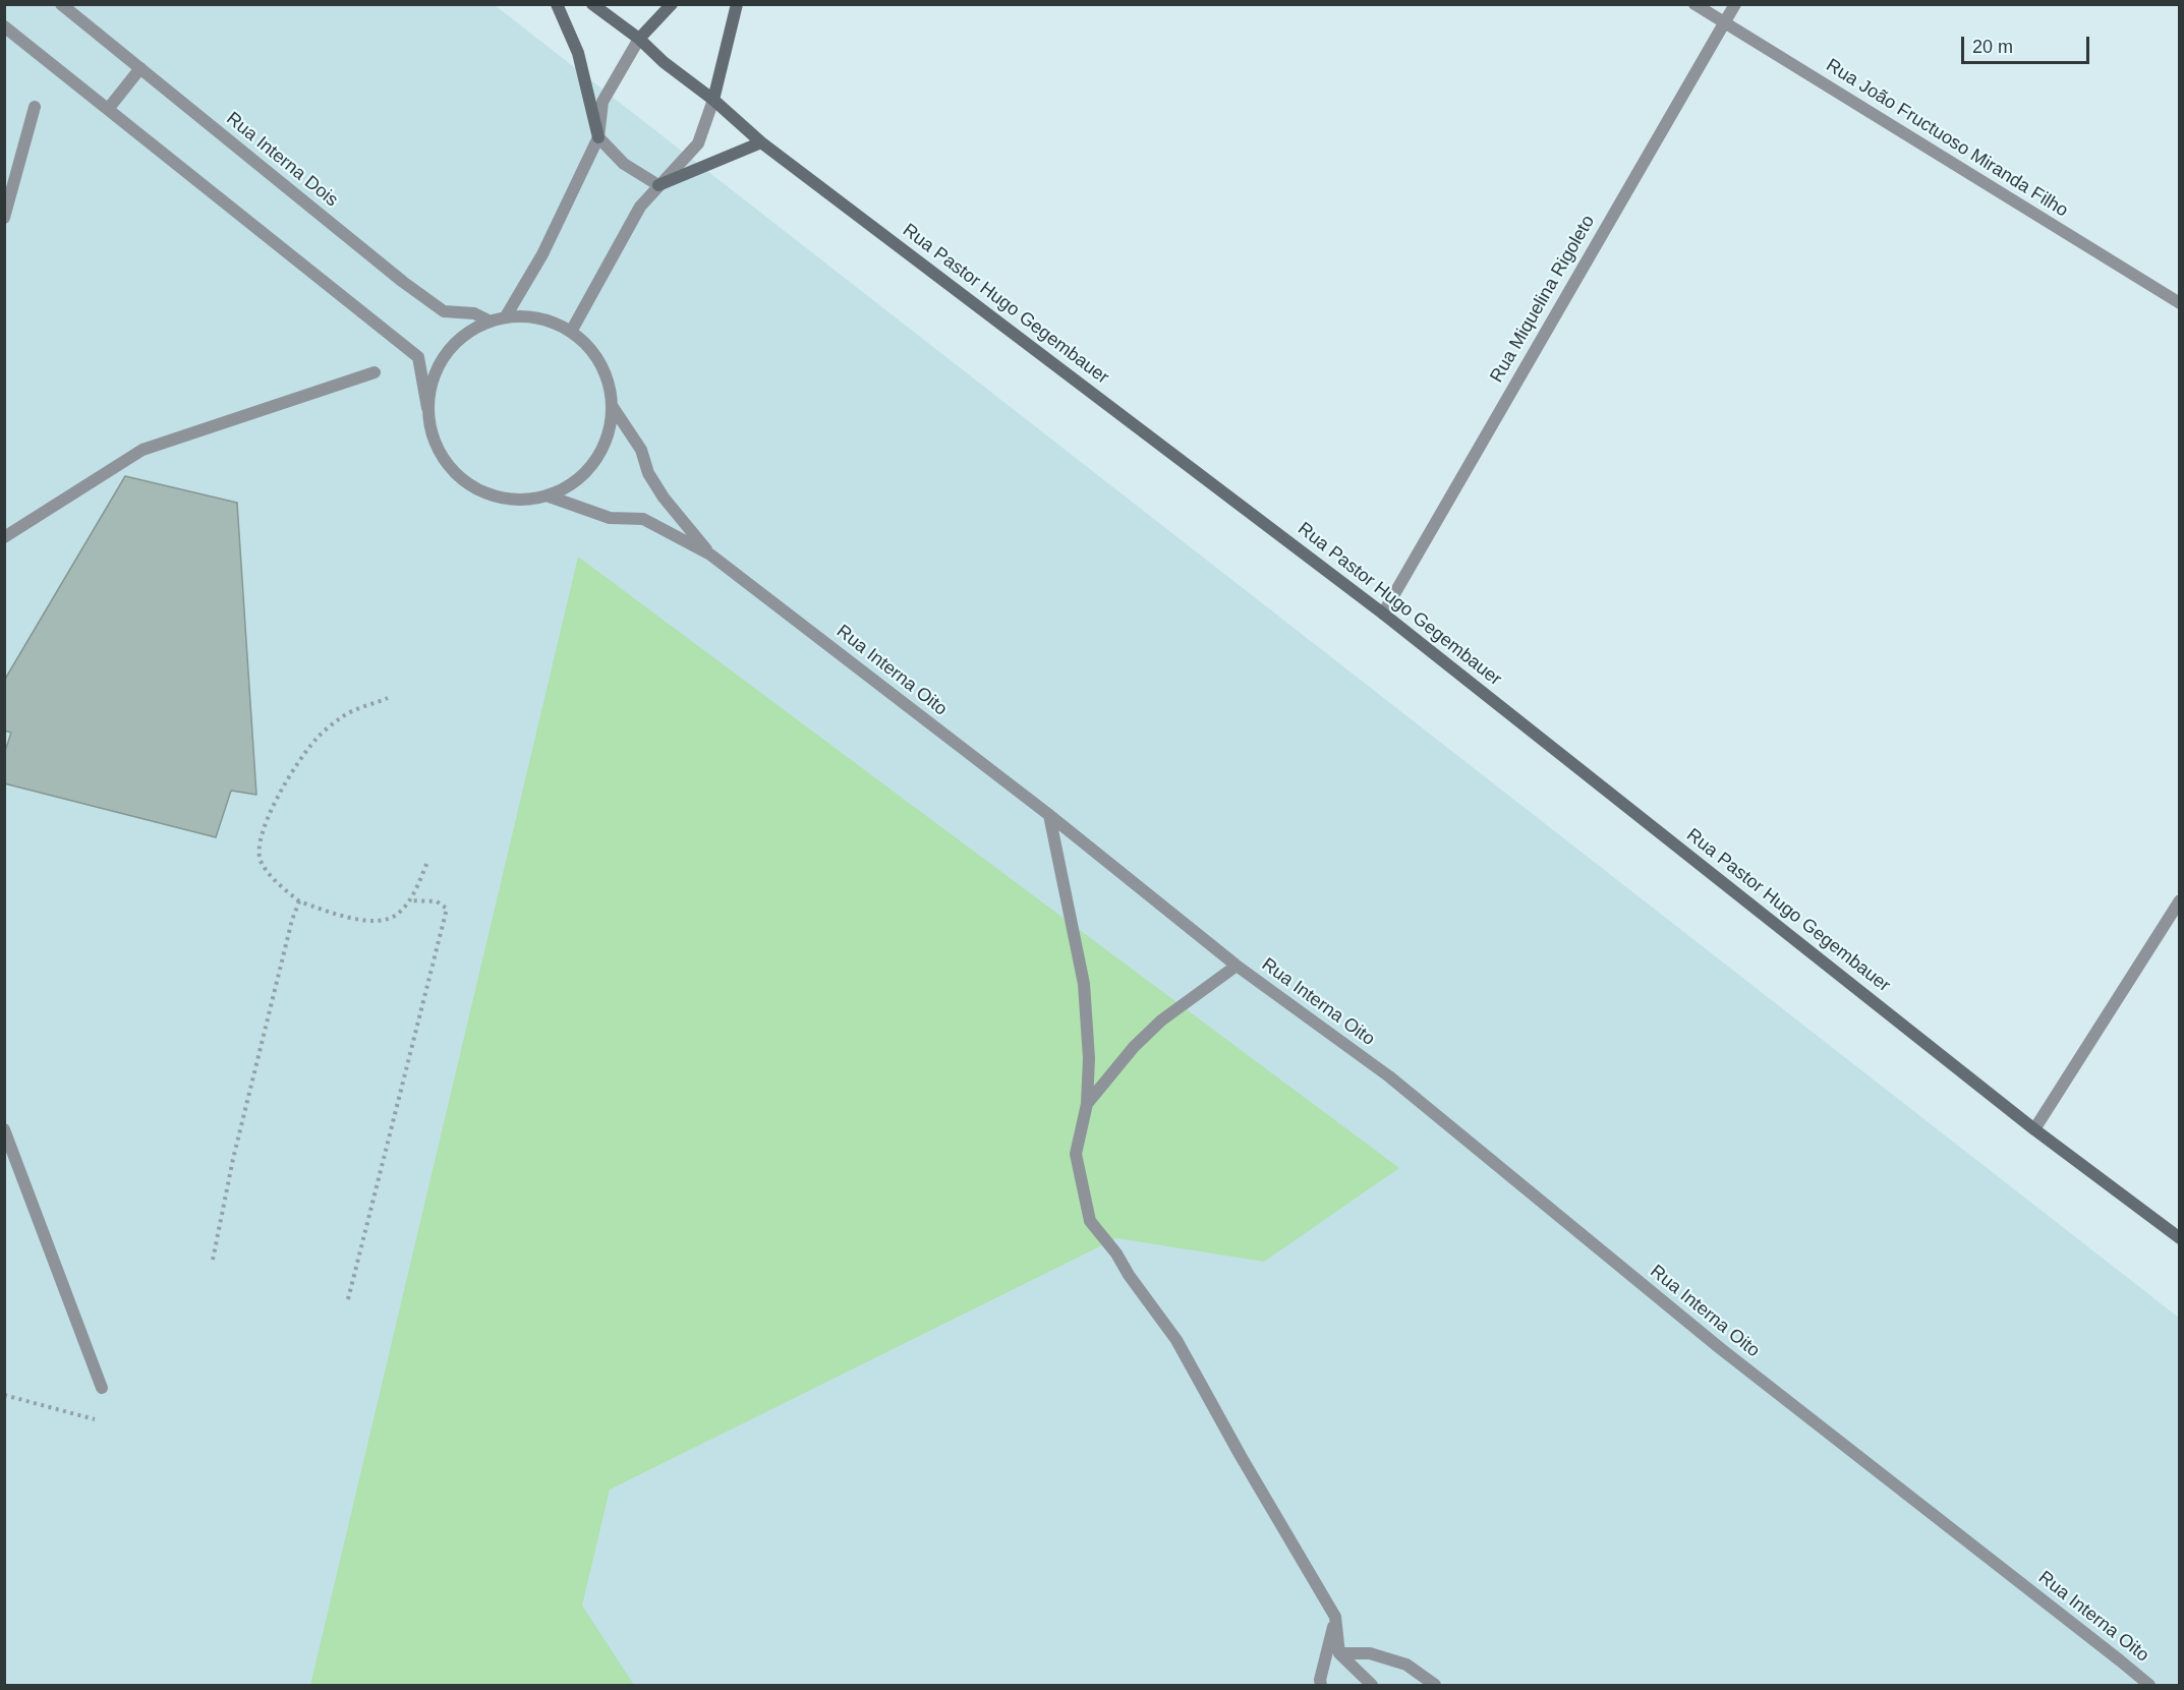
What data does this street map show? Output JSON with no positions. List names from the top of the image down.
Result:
{
  "streets": {
    "main road": ["Rua Pastor Hugo Gegembauer"],
    "street": [
      "Rua João Fructuoso Miranda Filho",
      "Rua Interna Dois",
      "Rua Miquelina Rigoleto",
      "Rua Interna Oito"
    ]
  },
  "crossings": [
    ["Rua João Fructuoso Miranda Filho", "Rua Miquelina Rigoleto"],
    ["Rua Interna Dois", "Rua Interna Oito"],
    ["Rua Miquelina Rigoleto", "Rua Pastor Hugo Gegembauer"]
  ],
  "scale_bar": "20 m"
}
